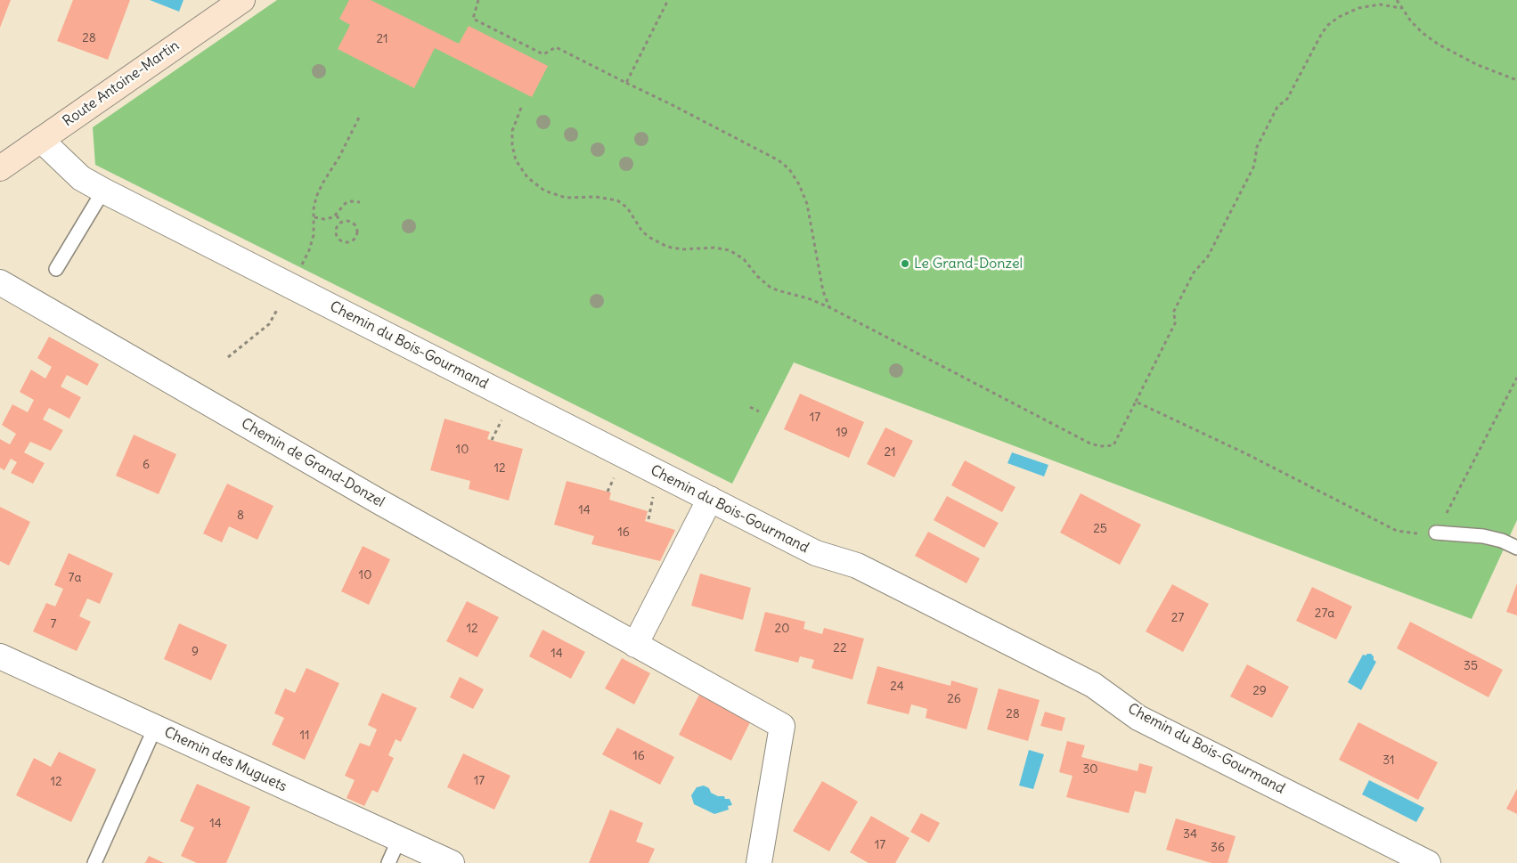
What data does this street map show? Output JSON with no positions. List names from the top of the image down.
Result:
{
  "streets": {
    "street": [
      "Route Antoine-Martin",
      "Chemin du Bois-Gourmand",
      "Chemin de Grand-Donzel",
      "Chemin des Muguets"
    ]
  },
  "crossings": [
    ["Route Antoine-Martin", "Chemin du Bois-Gourmand"]
  ],
  "places": ["Le Grand-Donzel"],
  "house_numbers": [
    "28",
    "21",
    "17",
    "19",
    "10",
    "21",
    "6",
    "12",
    "14",
    "8",
    "25",
    "16",
    "10",
    "7a",
    "27a",
    "27",
    "7",
    "12",
    "20",
    "22",
    "9",
    "14",
    "35",
    "24",
    "29",
    "26",
    "28",
    "11",
    "16",
    "31",
    "30",
    "17",
    "12",
    "14",
    "34",
    "17",
    "36"
  ]
}
